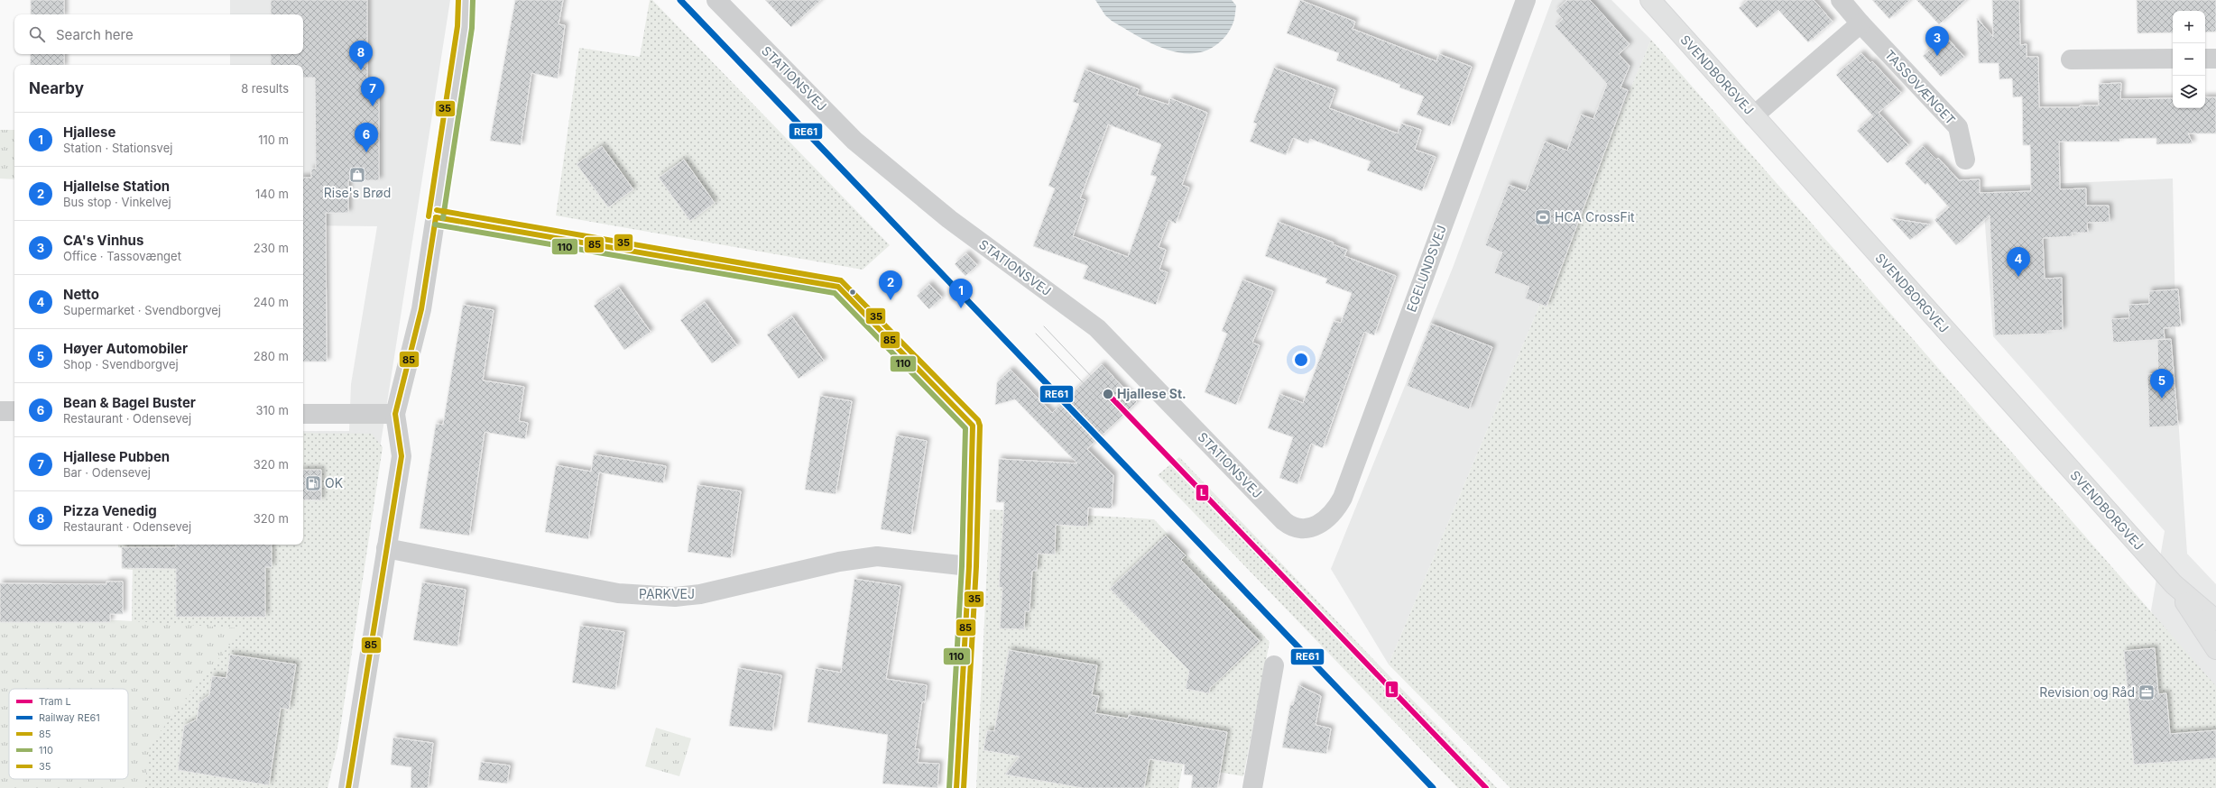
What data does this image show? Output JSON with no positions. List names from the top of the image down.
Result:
{
  "streets": {
    "main road": ["SVENDBORGVEJ"],
    "street": [
      "STATIONSVEJ",
      "TASSOVÆNGET",
      "EGELUNDSVEJ",
      "PARKVEJ"
    ]
  },
  "crossings": [
    ["STATIONSVEJ", "EGELUNDSVEJ"]
  ],
  "places": {
    "shop": ["Rise's Brød"],
    "sports": ["HCA CrossFit"],
    "other": ["Hjallese St."],
    "fuel station": ["OK"],
    "office": ["Revision og Råd"]
  },
  "lines": [
    "rail line RE61",
    "transit line 110",
    "transit line 35",
    "transit line 85",
    "tram line L"
  ],
  "legend": [
    "Tram L",
    "Railway RE61",
    "85",
    "110",
    "35"
  ],
  "page": {
    "map_buttons": ["+", "−"],
    "search": "Search here",
    "pins": [
      "3",
      "8",
      "7",
      "6",
      "4",
      "2",
      "1",
      "5"
    ],
    "heading": ["Nearby", "8 results"],
    "list": [
      {
        "mark": "1",
        "name": "Hjallese",
        "note": "Station · Stationsvej",
        "value": "110 m"
      },
      {
        "mark": "2",
        "name": "Hjallelse Station",
        "note": "Bus stop · Vinkelvej",
        "value": "140 m"
      },
      {
        "mark": "3",
        "name": "CA's Vinhus",
        "note": "Office · Tassovænget",
        "value": "230 m"
      },
      {
        "mark": "4",
        "name": "Netto",
        "note": "Supermarket · Svendborgvej",
        "value": "240 m"
      },
      {
        "mark": "5",
        "name": "Høyer Automobiler",
        "note": "Shop · Svendborgvej",
        "value": "280 m"
      },
      {
        "mark": "6",
        "name": "Bean & Bagel Buster",
        "note": "Restaurant · Odensevej",
        "value": "310 m"
      },
      {
        "mark": "7",
        "name": "Hjallese Pubben",
        "note": "Bar · Odensevej",
        "value": "320 m"
      },
      {
        "mark": "8",
        "name": "Pizza Venedig",
        "note": "Restaurant · Odensevej",
        "value": "320 m"
      }
    ]
  }
}
